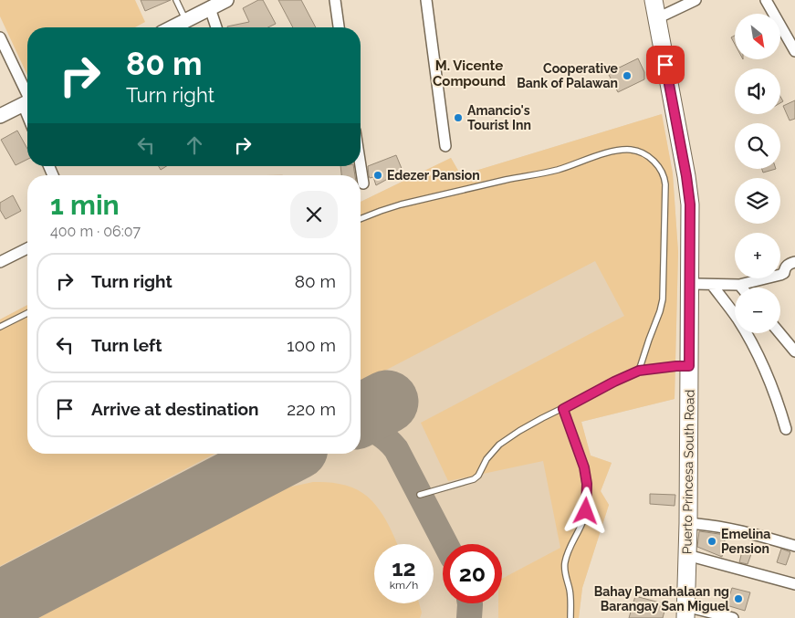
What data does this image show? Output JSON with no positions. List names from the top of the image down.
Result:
{
  "streets": {
    "main road": ["Puerto Princesa South Road"]
  },
  "districts": ["M. Vicente Compound"],
  "places": [
    "Cooperative Bank of Palawan",
    "Amancio's Tourist Inn",
    "Edezer Pansion",
    "Emelina Pension",
    "Bahay Pamahalaan ng Barangay San Miguel"
  ],
  "north": "bottom right",
  "page": {
    "map_buttons": ["+", "−"],
    "turn": ["80 m", "Turn right"],
    "heading": ["1 min", "400 m · 06:07"],
    "list": [
      {
        "name": "Turn right",
        "value": "80 m"
      },
      {
        "name": "Turn left",
        "value": "100 m"
      },
      {
        "name": "Arrive at destination",
        "value": "220 m"
      }
    ],
    "speed": "12 km/h",
    "limit": "20"
  }
}
